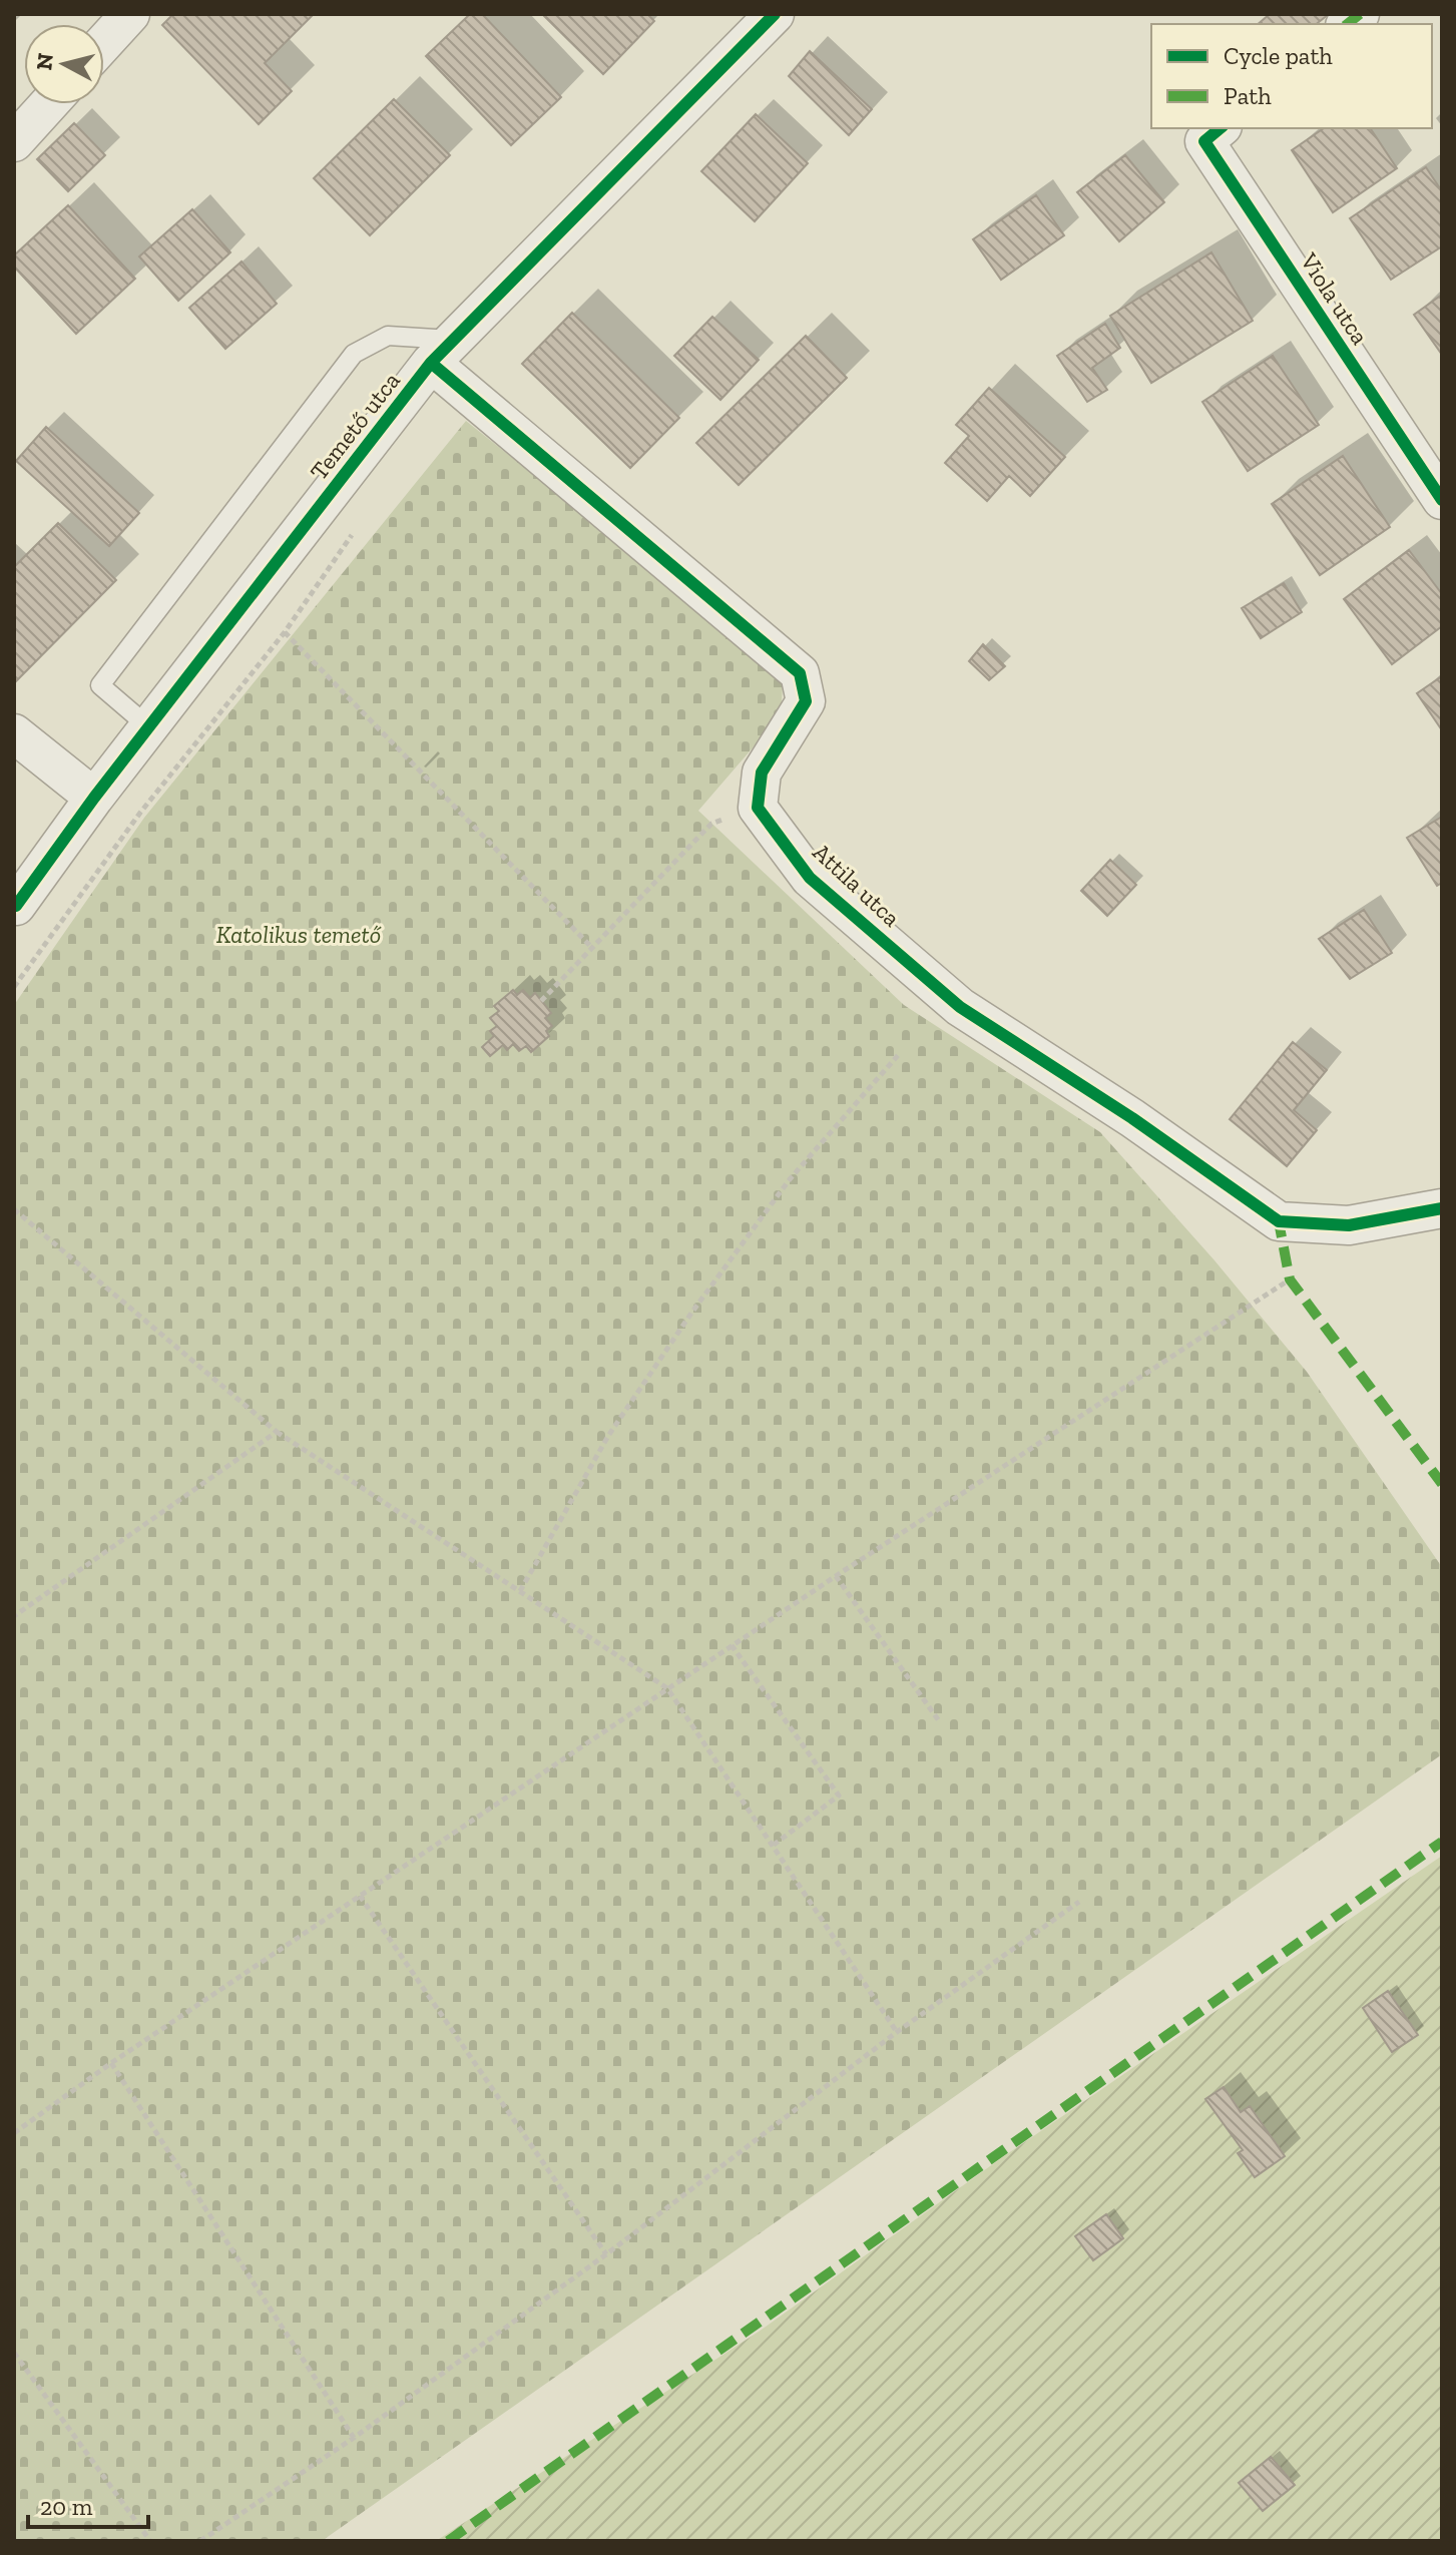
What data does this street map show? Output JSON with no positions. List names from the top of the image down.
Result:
{
  "streets": {
    "street": ["Viola utca", "Temető utca", "Attila utca"]
  },
  "parks": ["Katolikus temető"],
  "legend": ["Cycle path", "Path"],
  "scale_bar": "20 m",
  "north": "left"
}
